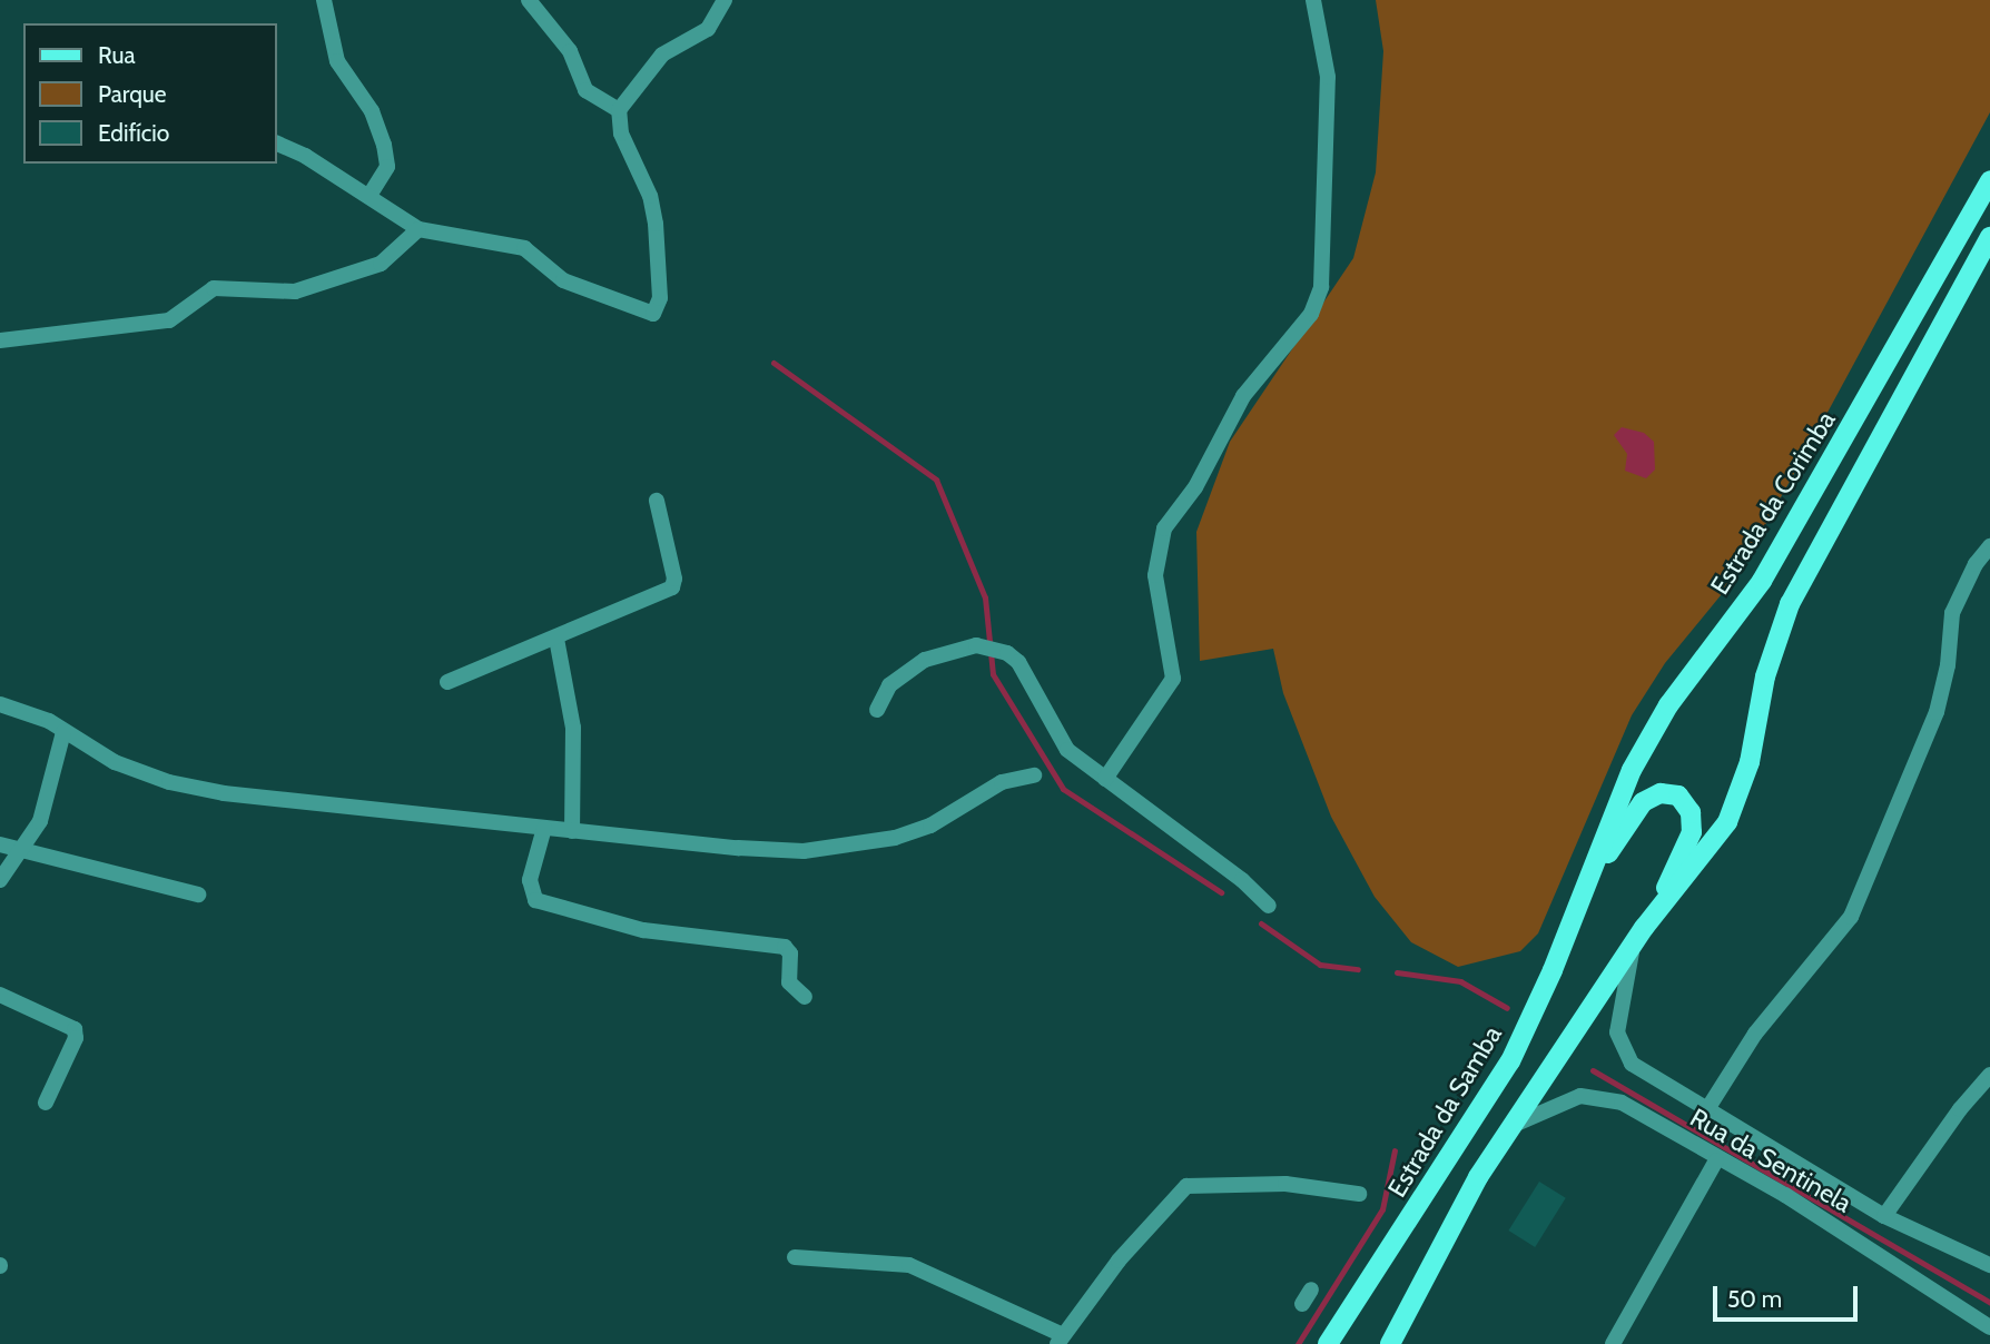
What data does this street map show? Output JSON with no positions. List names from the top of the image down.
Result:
{
  "streets": {
    "main road": ["Estrada da Corimba", "Estrada da Samba"],
    "street": ["Rua da Sentinela"]
  },
  "crossings": [
    ["Estrada da Corimba", "Estrada da Samba"]
  ],
  "legend": ["Rua", "Parque", "Edifício"],
  "scale_bar": "50 m"
}
